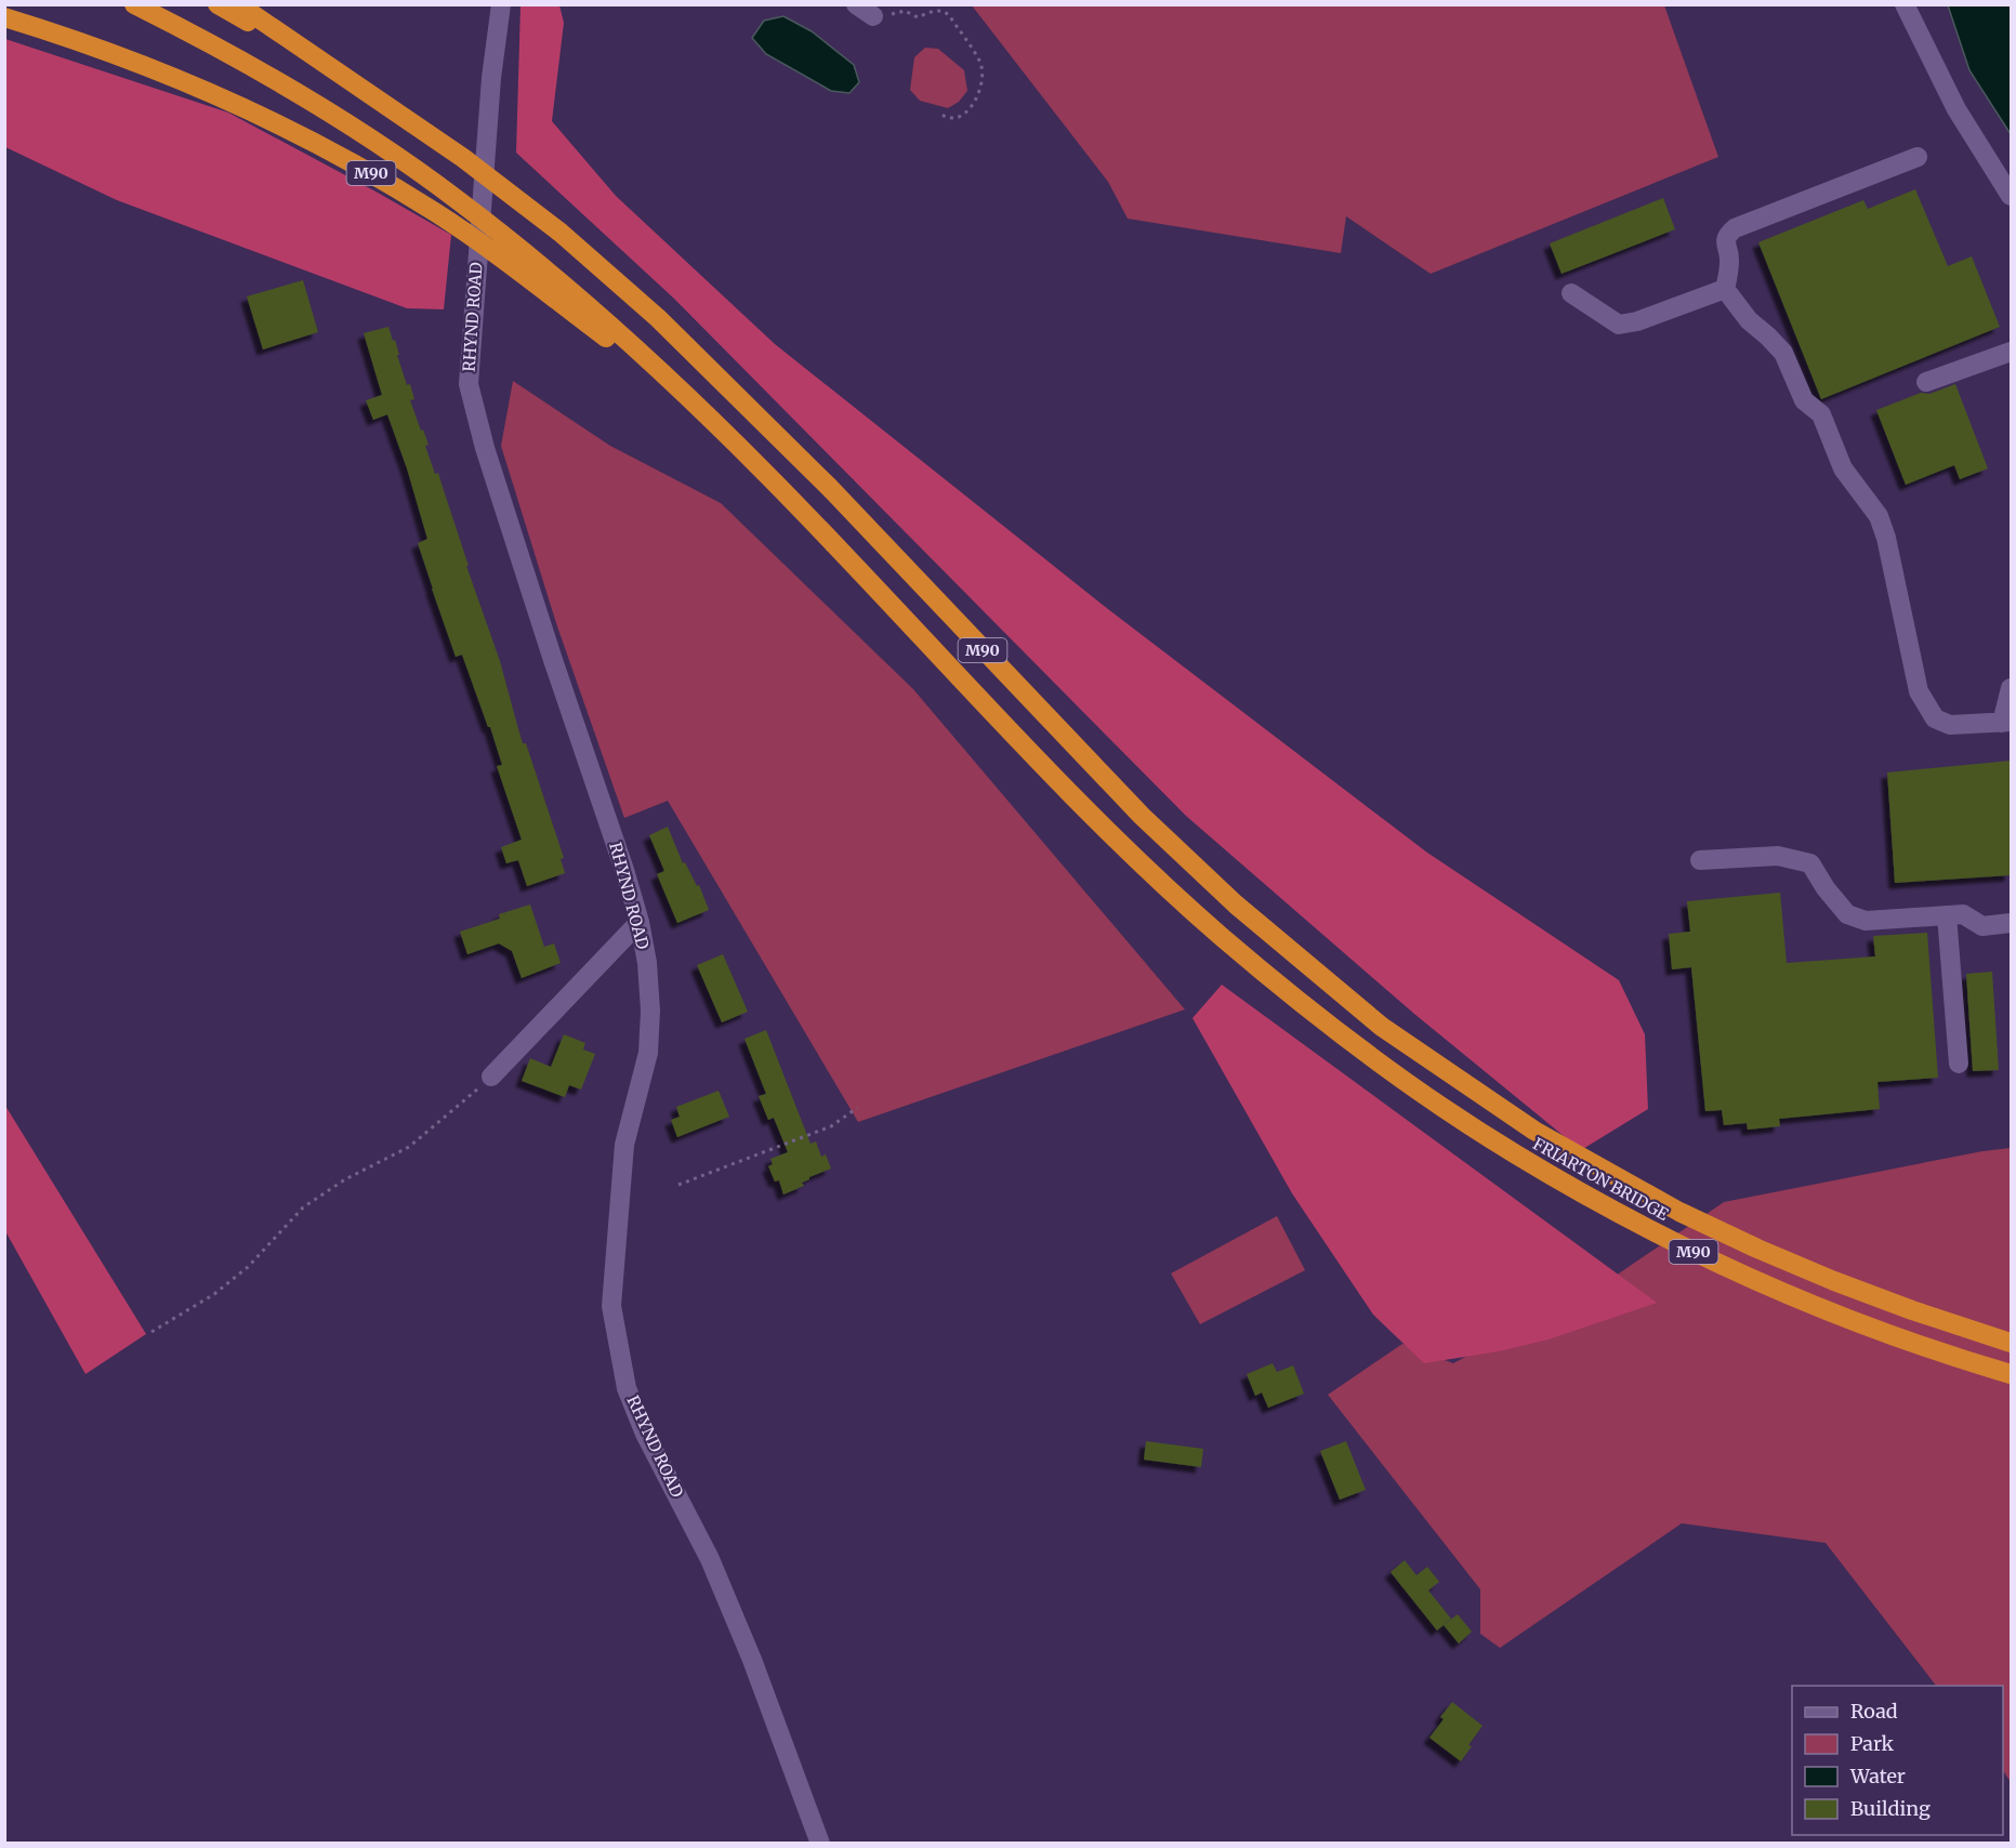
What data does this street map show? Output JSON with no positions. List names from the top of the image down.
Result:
{
  "streets": {
    "highway": ["M90", "FRIARTON BRIDGE"],
    "street": ["RHYND ROAD"]
  },
  "crossings": [
    ["M90", "FRIARTON BRIDGE"]
  ],
  "legend": [
    "Road",
    "Park",
    "Water",
    "Building"
  ]
}
